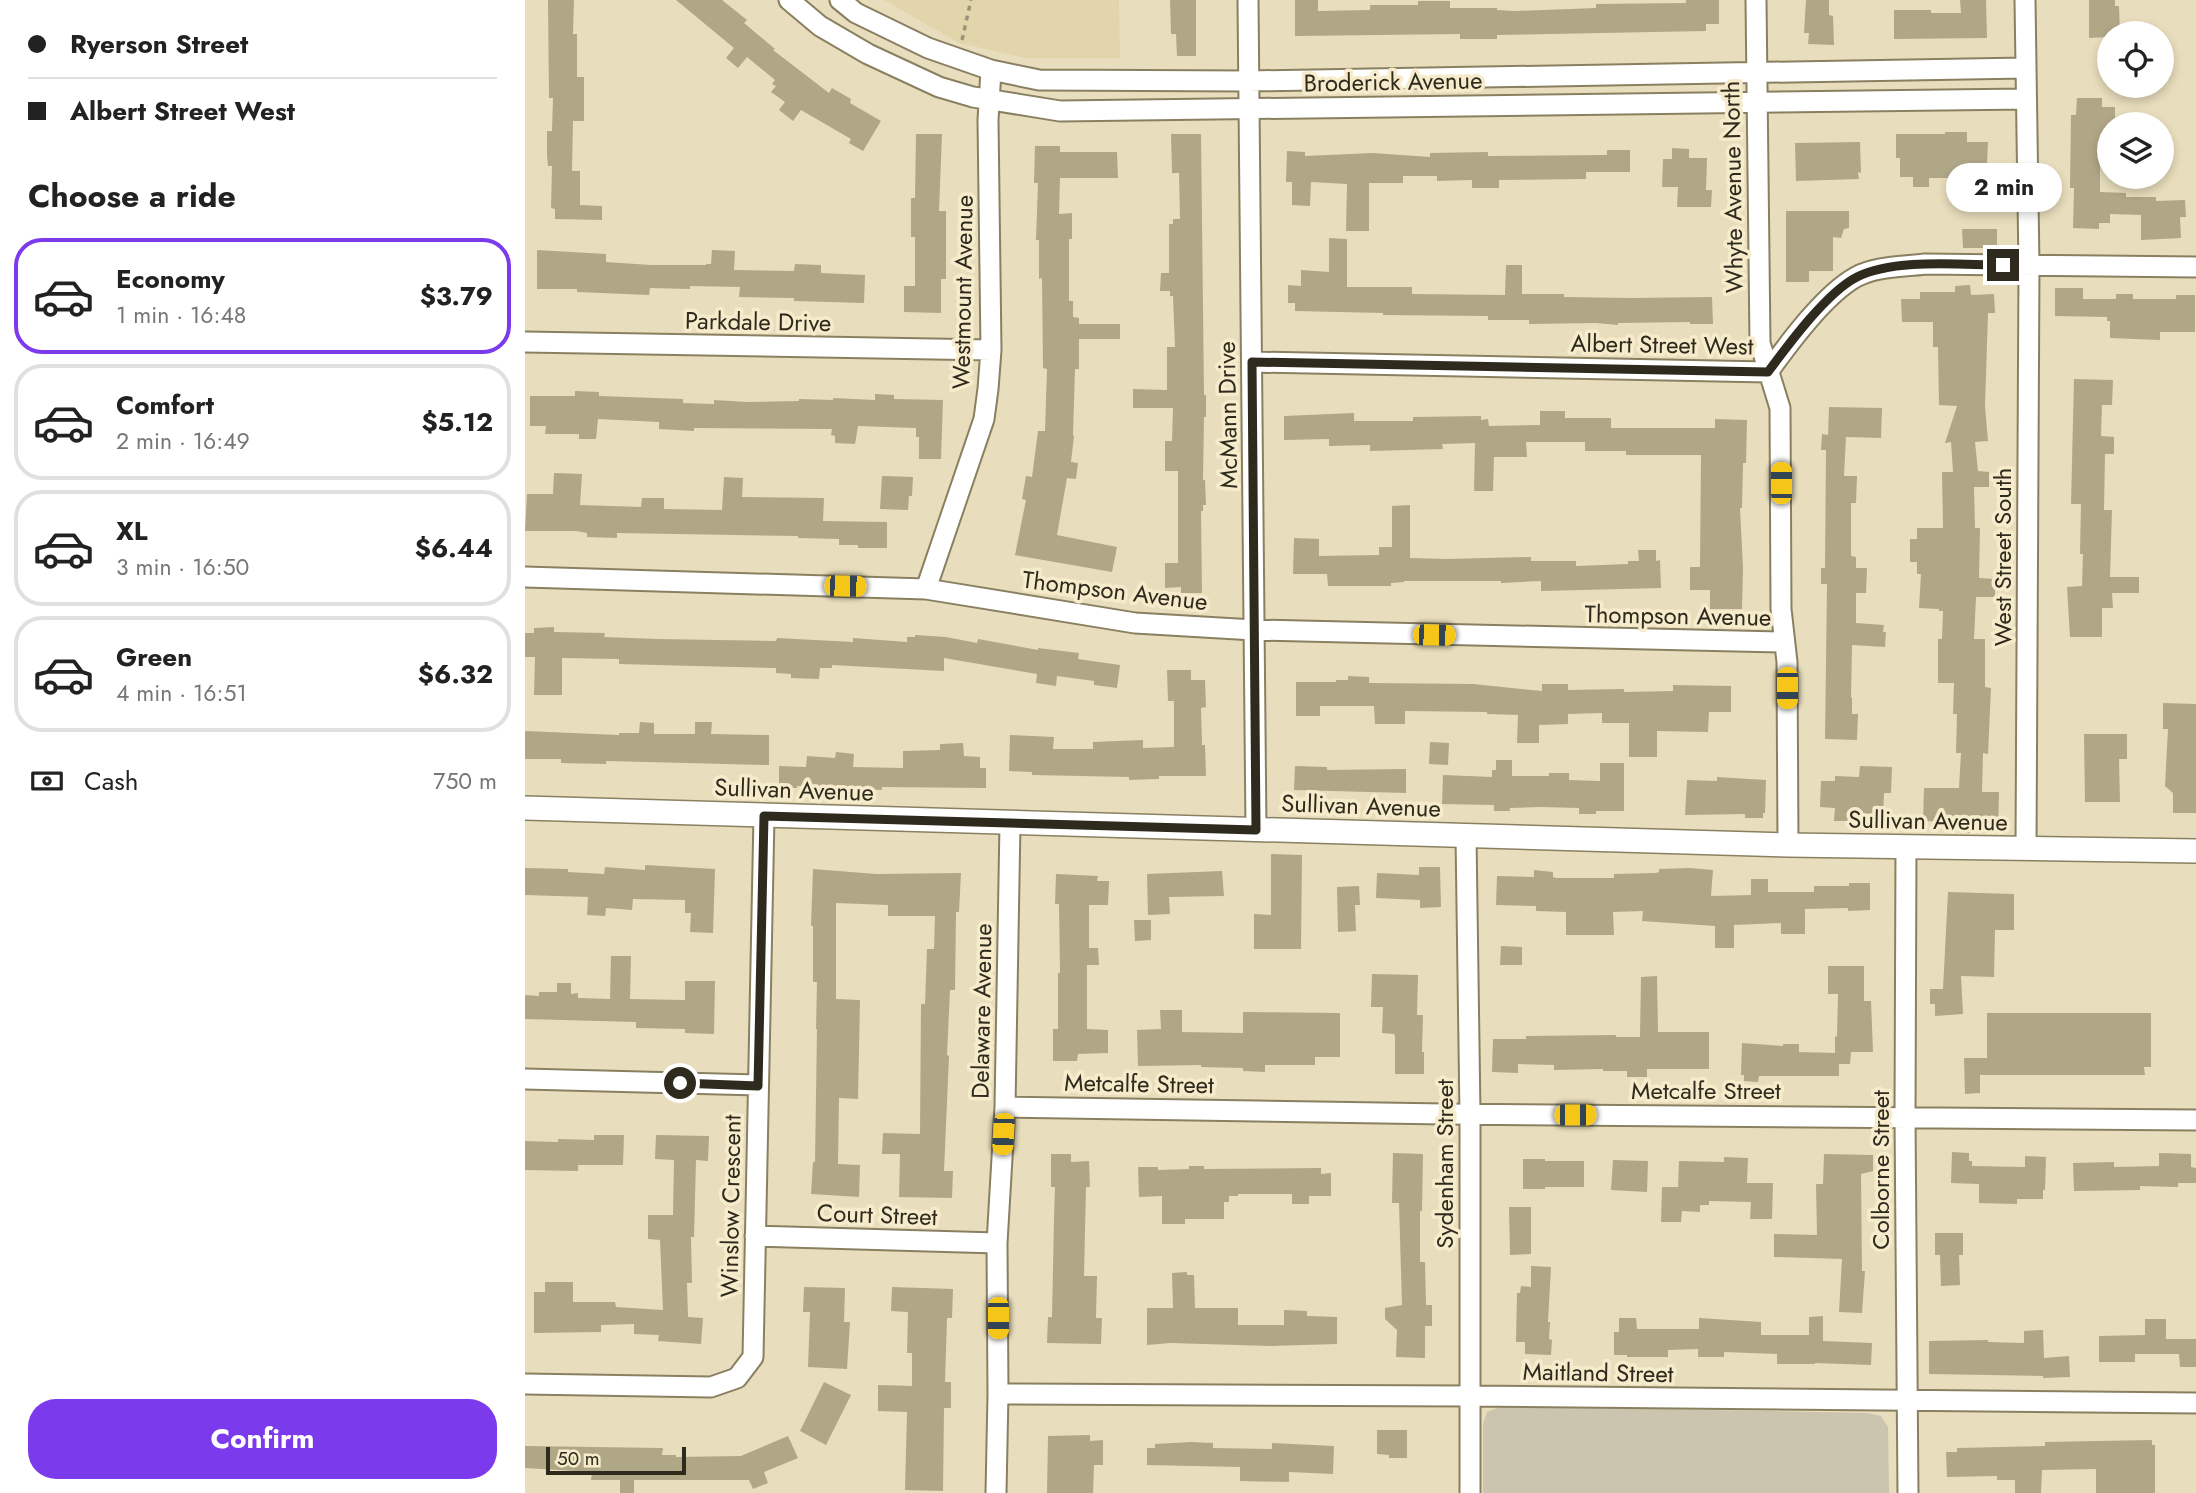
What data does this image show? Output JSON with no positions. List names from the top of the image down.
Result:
{
  "streets": {
    "street": [
      "Broderick Avenue",
      "Whyte Avenue North",
      "Westmount Avenue",
      "Parkdale Drive",
      "Albert Street West",
      "McMann Drive",
      "West Street South",
      "Thompson Avenue",
      "Sullivan Avenue",
      "Delaware Avenue",
      "Metcalfe Street",
      "Sydenham Street",
      "Colborne Street",
      "Winslow Crescent",
      "Court Street",
      "Maitland Street"
    ]
  },
  "crossings": [
    ["Broderick Avenue", "Whyte Avenue North"],
    ["Broderick Avenue", "Westmount Avenue"],
    ["Broderick Avenue", "McMann Drive"],
    ["Broderick Avenue", "West Street South"],
    ["Whyte Avenue North", "Albert Street West"],
    ["Whyte Avenue North", "Thompson Avenue"],
    ["Whyte Avenue North", "Sullivan Avenue"],
    ["Westmount Avenue", "Parkdale Drive"],
    ["Westmount Avenue", "Thompson Avenue"],
    ["Albert Street West", "McMann Drive"],
    ["Albert Street West", "West Street South"],
    ["McMann Drive", "Thompson Avenue"],
    ["McMann Drive", "Sullivan Avenue"],
    ["West Street South", "Sullivan Avenue"],
    ["Sullivan Avenue", "Delaware Avenue"],
    ["Sullivan Avenue", "Sydenham Street"],
    ["Sullivan Avenue", "Colborne Street"],
    ["Sullivan Avenue", "Winslow Crescent"],
    ["Delaware Avenue", "Metcalfe Street"],
    ["Delaware Avenue", "Court Street"],
    ["Delaware Avenue", "Maitland Street"],
    ["Metcalfe Street", "Sydenham Street"],
    ["Metcalfe Street", "Colborne Street"],
    ["Sydenham Street", "Maitland Street"],
    ["Colborne Street", "Maitland Street"],
    ["Winslow Crescent", "Court Street"]
  ],
  "scale_bar": "50 m",
  "page": {
    "banner": ["Ryerson Street", "Albert Street West"],
    "heading": "Choose a ride",
    "bubble": "2 min",
    "list": [
      {
        "name": "Economy",
        "note": "1 min · 16:48",
        "value": "$3.79"
      },
      {
        "name": "Comfort",
        "note": "2 min · 16:49",
        "value": "$5.12"
      },
      {
        "name": "XL",
        "note": "3 min · 16:50",
        "value": "$6.44"
      },
      {
        "name": "Green",
        "note": "4 min · 16:51",
        "value": "$6.32"
      }
    ],
    "pay": ["Cash", "750 m"],
    "buttons": "Confirm",
    "scale": "50 m"
  }
}
